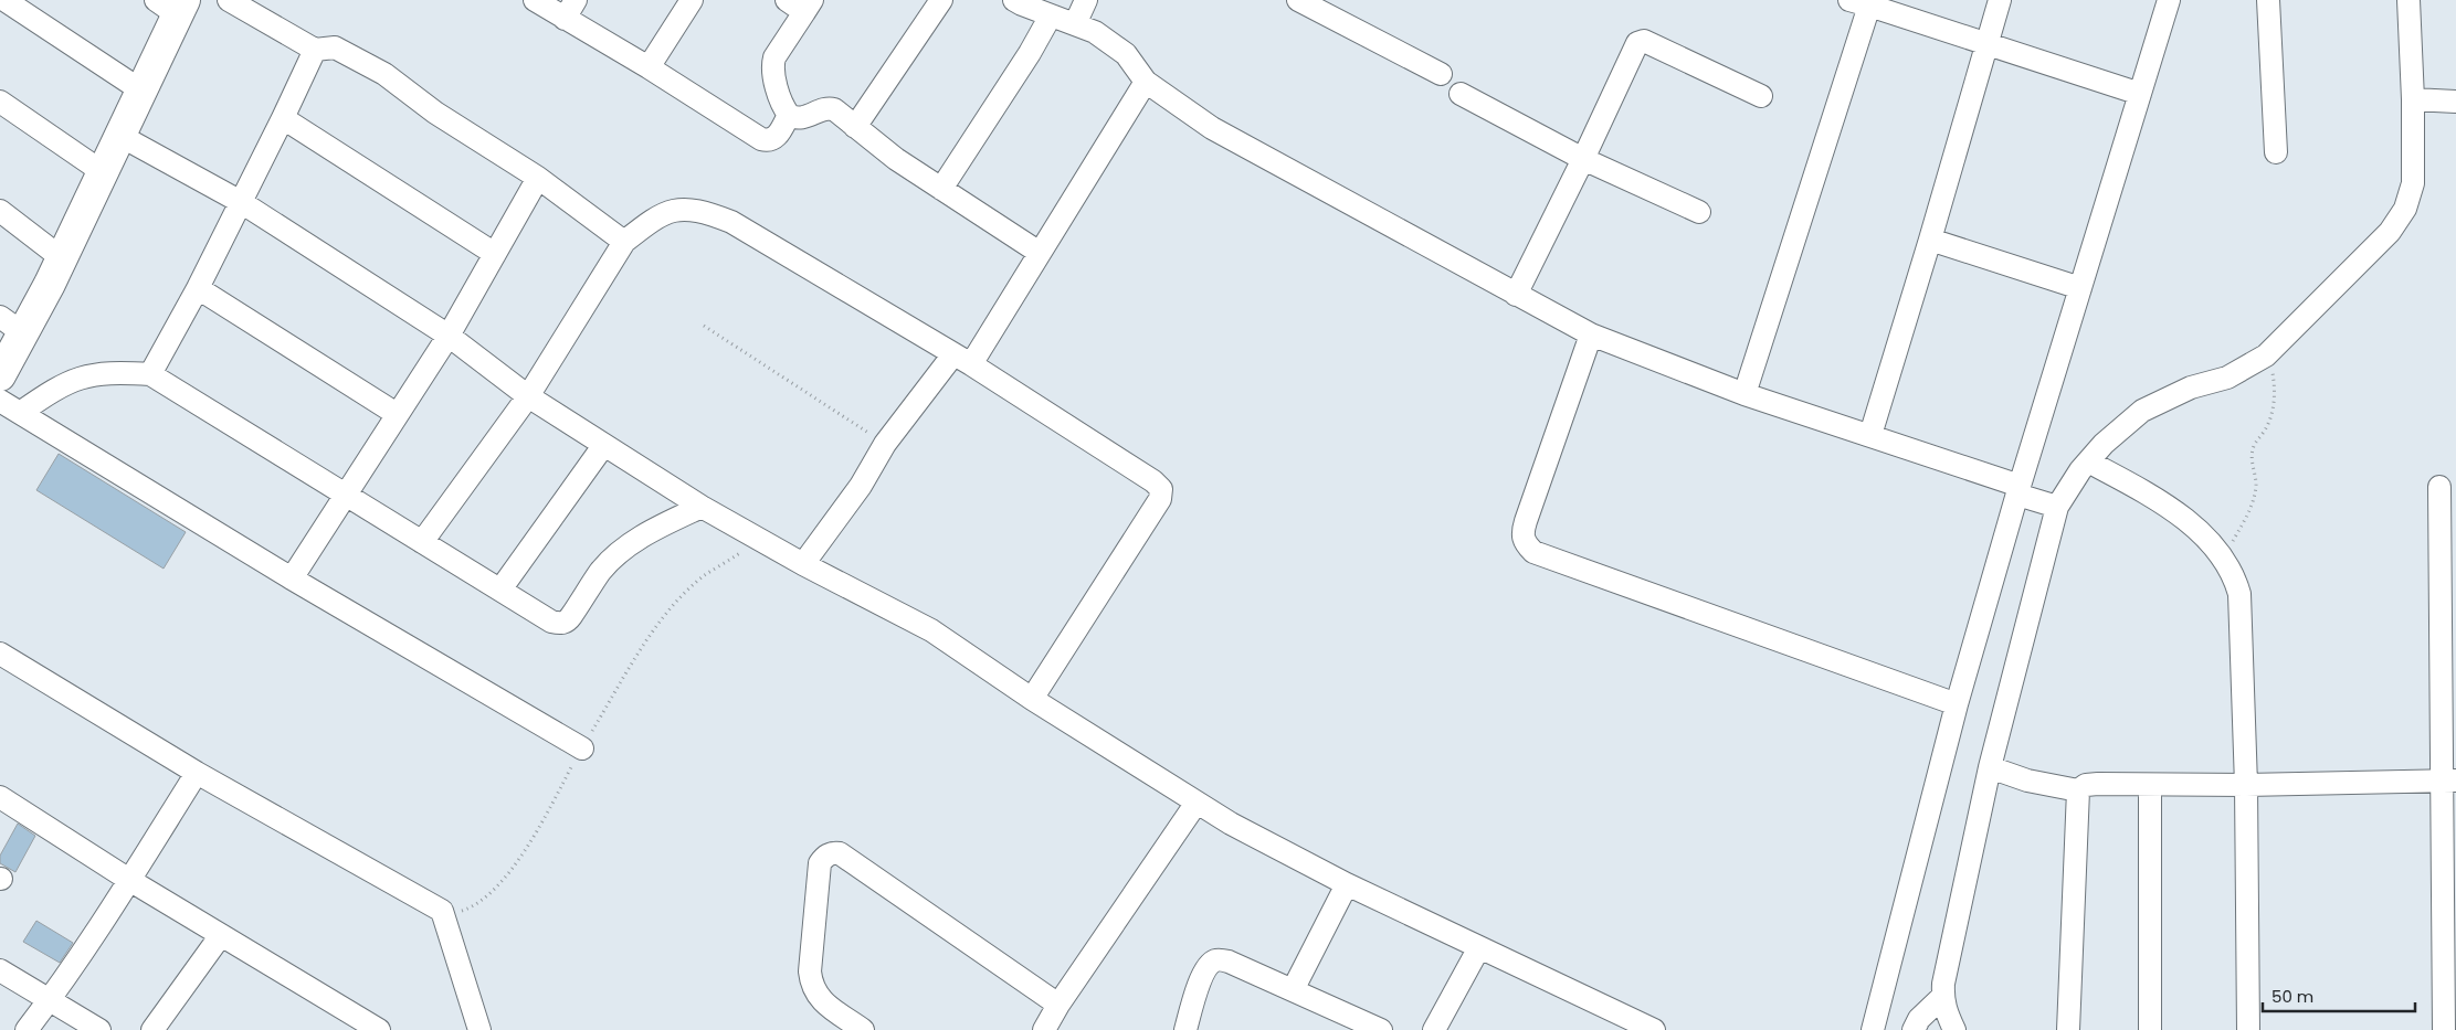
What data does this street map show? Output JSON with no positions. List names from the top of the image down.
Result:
{
  "scale_bar": "50 m"
}
